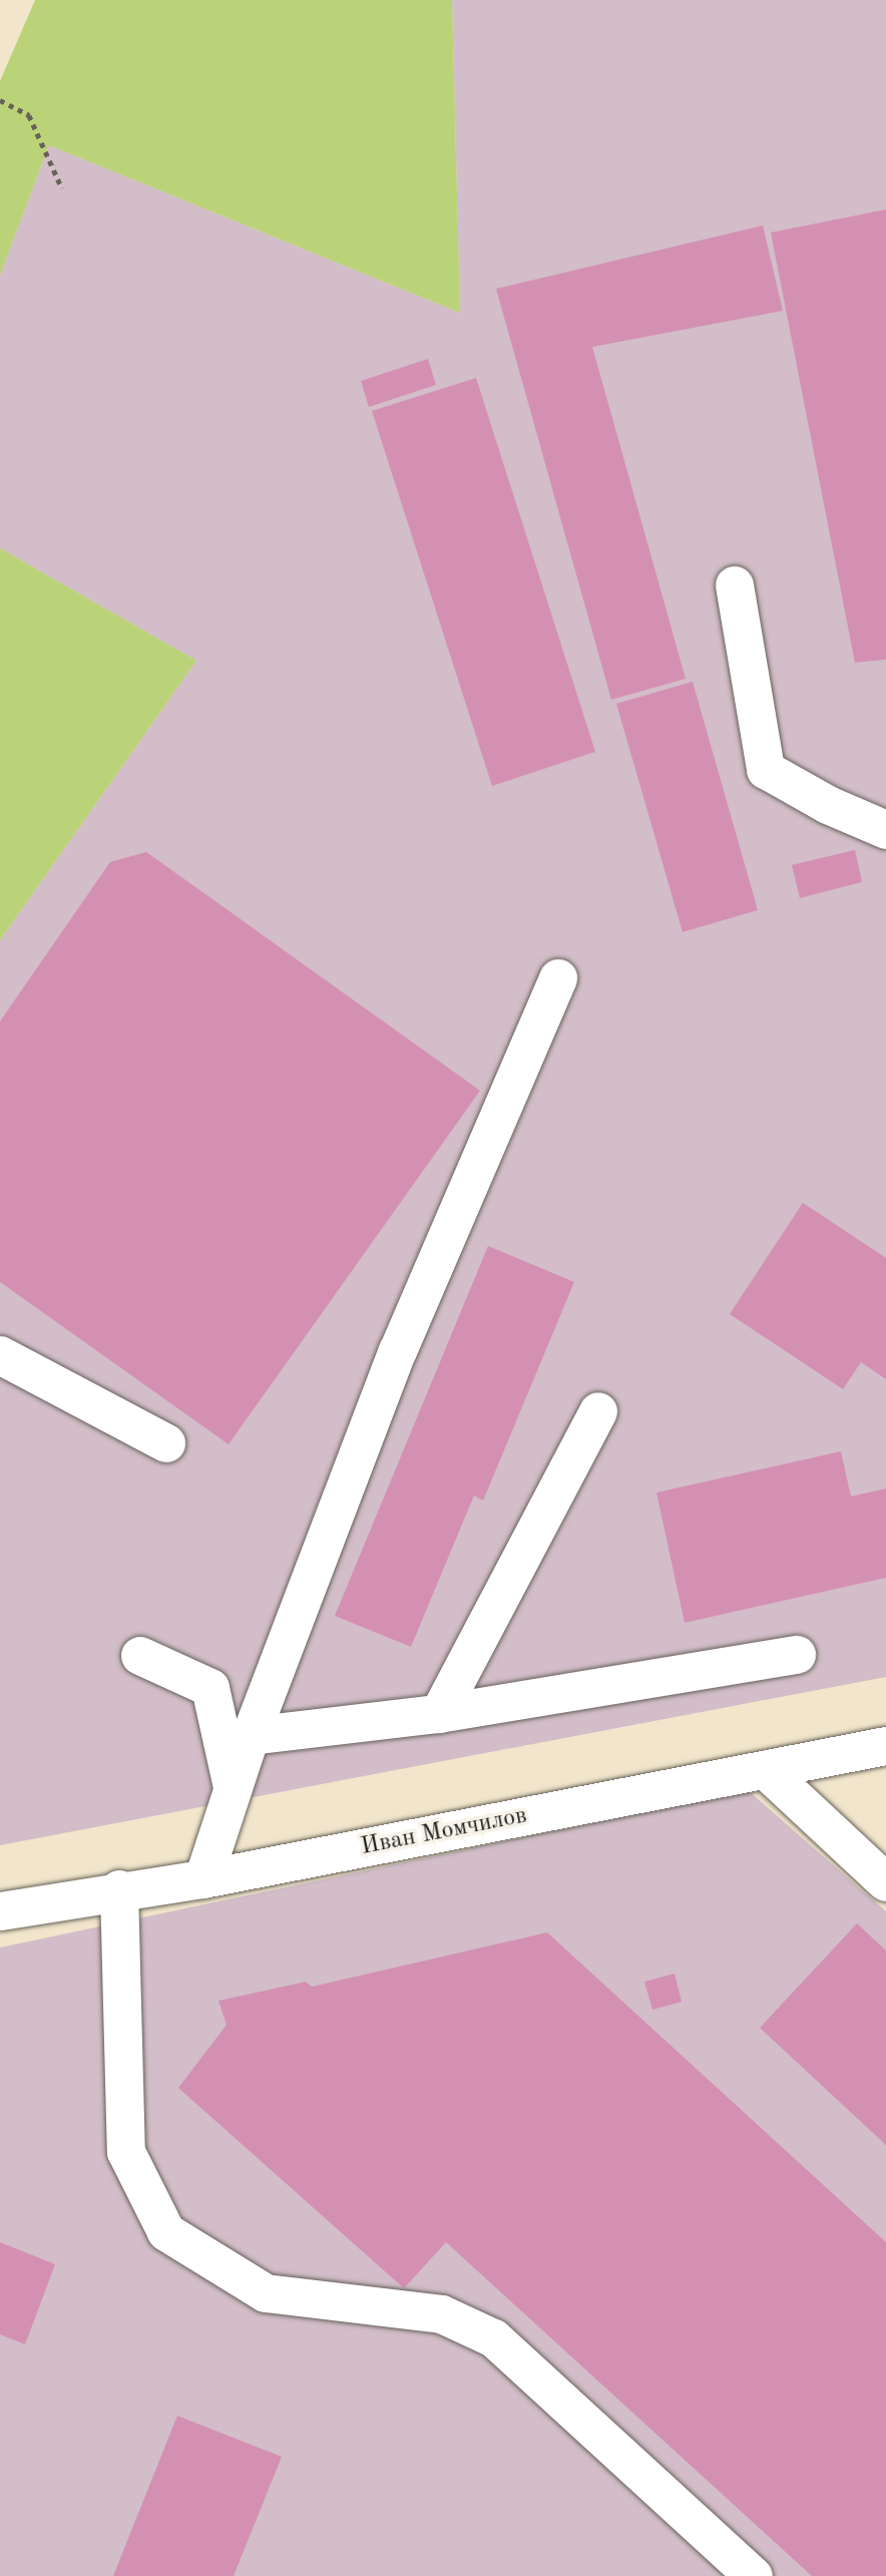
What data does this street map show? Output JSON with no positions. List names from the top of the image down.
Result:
{
  "streets": {
    "street": ["Иван Момчилов"]
  }
}
